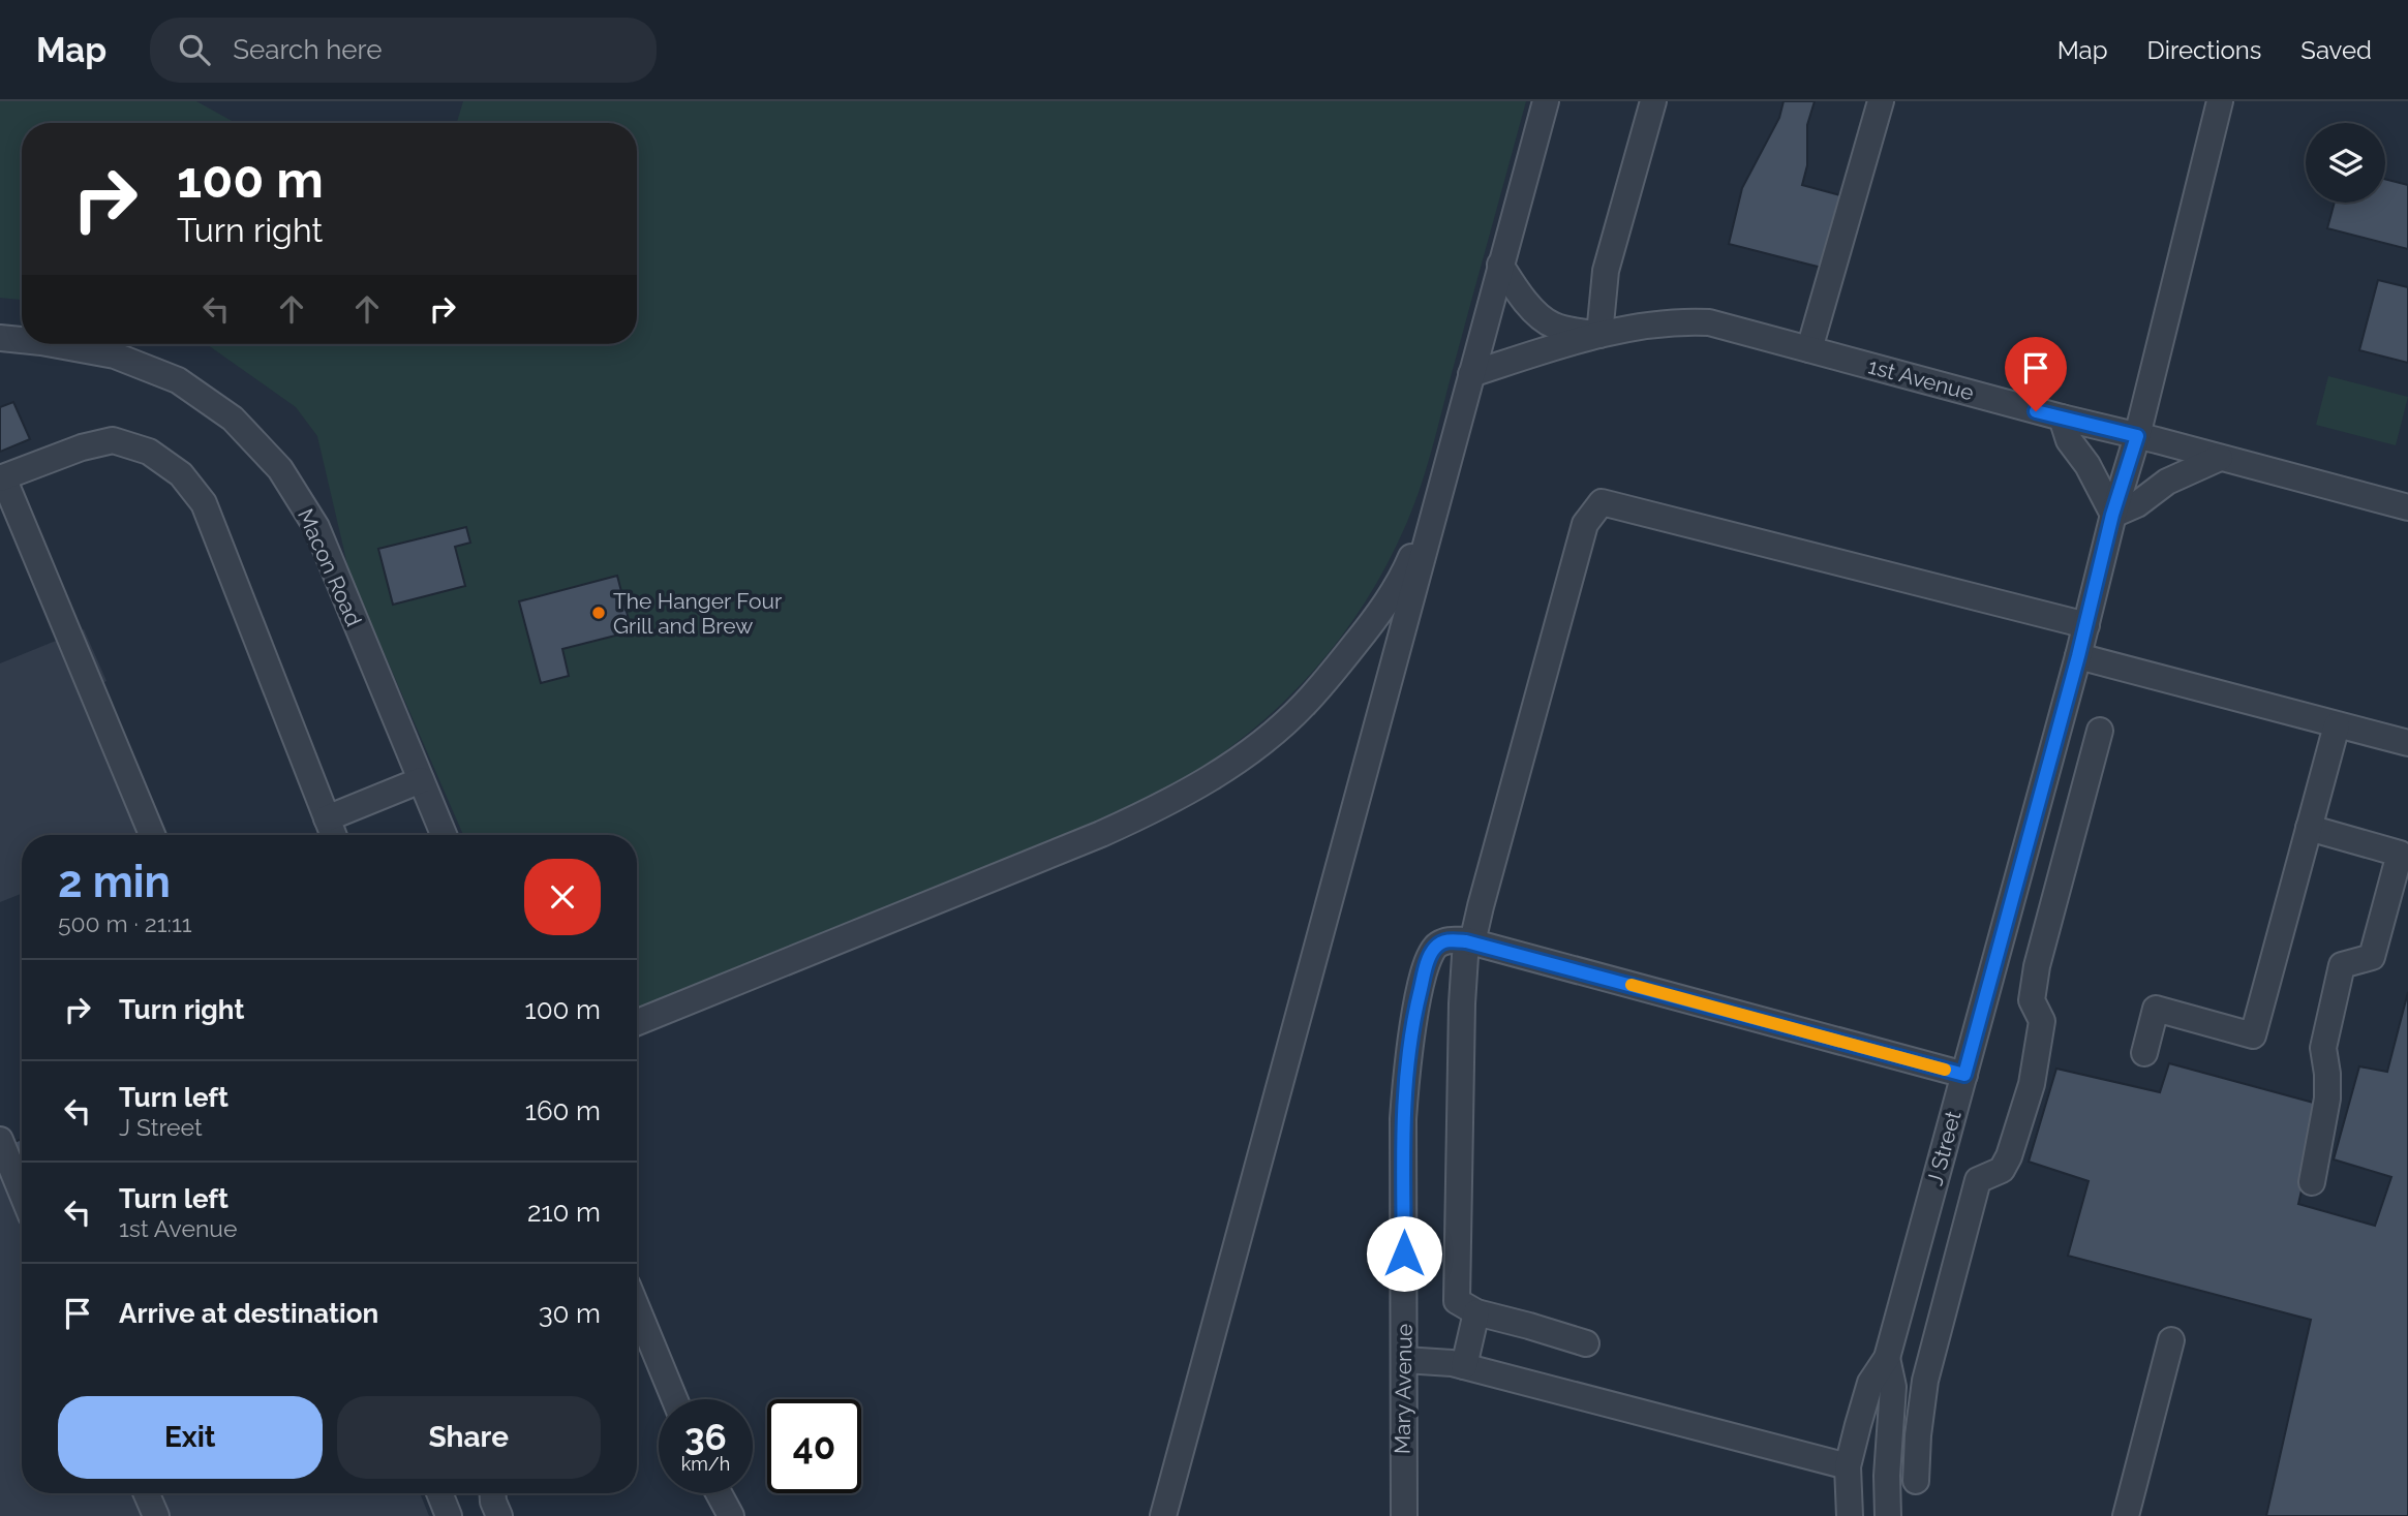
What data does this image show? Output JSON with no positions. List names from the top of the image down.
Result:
{
  "streets": {
    "street": [
      "1st Avenue",
      "Macon Road",
      "J Street",
      "Mary Avenue"
    ]
  },
  "crossings": [
    ["1st Avenue", "J Street"]
  ],
  "places": ["The Hanger Four Grill and Brew"],
  "page": {
    "header": "Map",
    "search": "Search here",
    "nav": ["Map", "Directions", "Saved"],
    "turn": ["100 m", "Turn right"],
    "heading": ["2 min", "500 m · 21:11"],
    "list": [
      {
        "name": "Turn right",
        "value": "100 m"
      },
      {
        "name": "Turn left",
        "note": "J Street",
        "value": "160 m"
      },
      {
        "name": "Turn left",
        "note": "1st Avenue",
        "value": "210 m"
      },
      {
        "name": "Arrive at destination",
        "value": "30 m"
      }
    ],
    "buttons": ["Exit", "Share"],
    "speed": "36 km/h",
    "limit": "40"
  }
}
